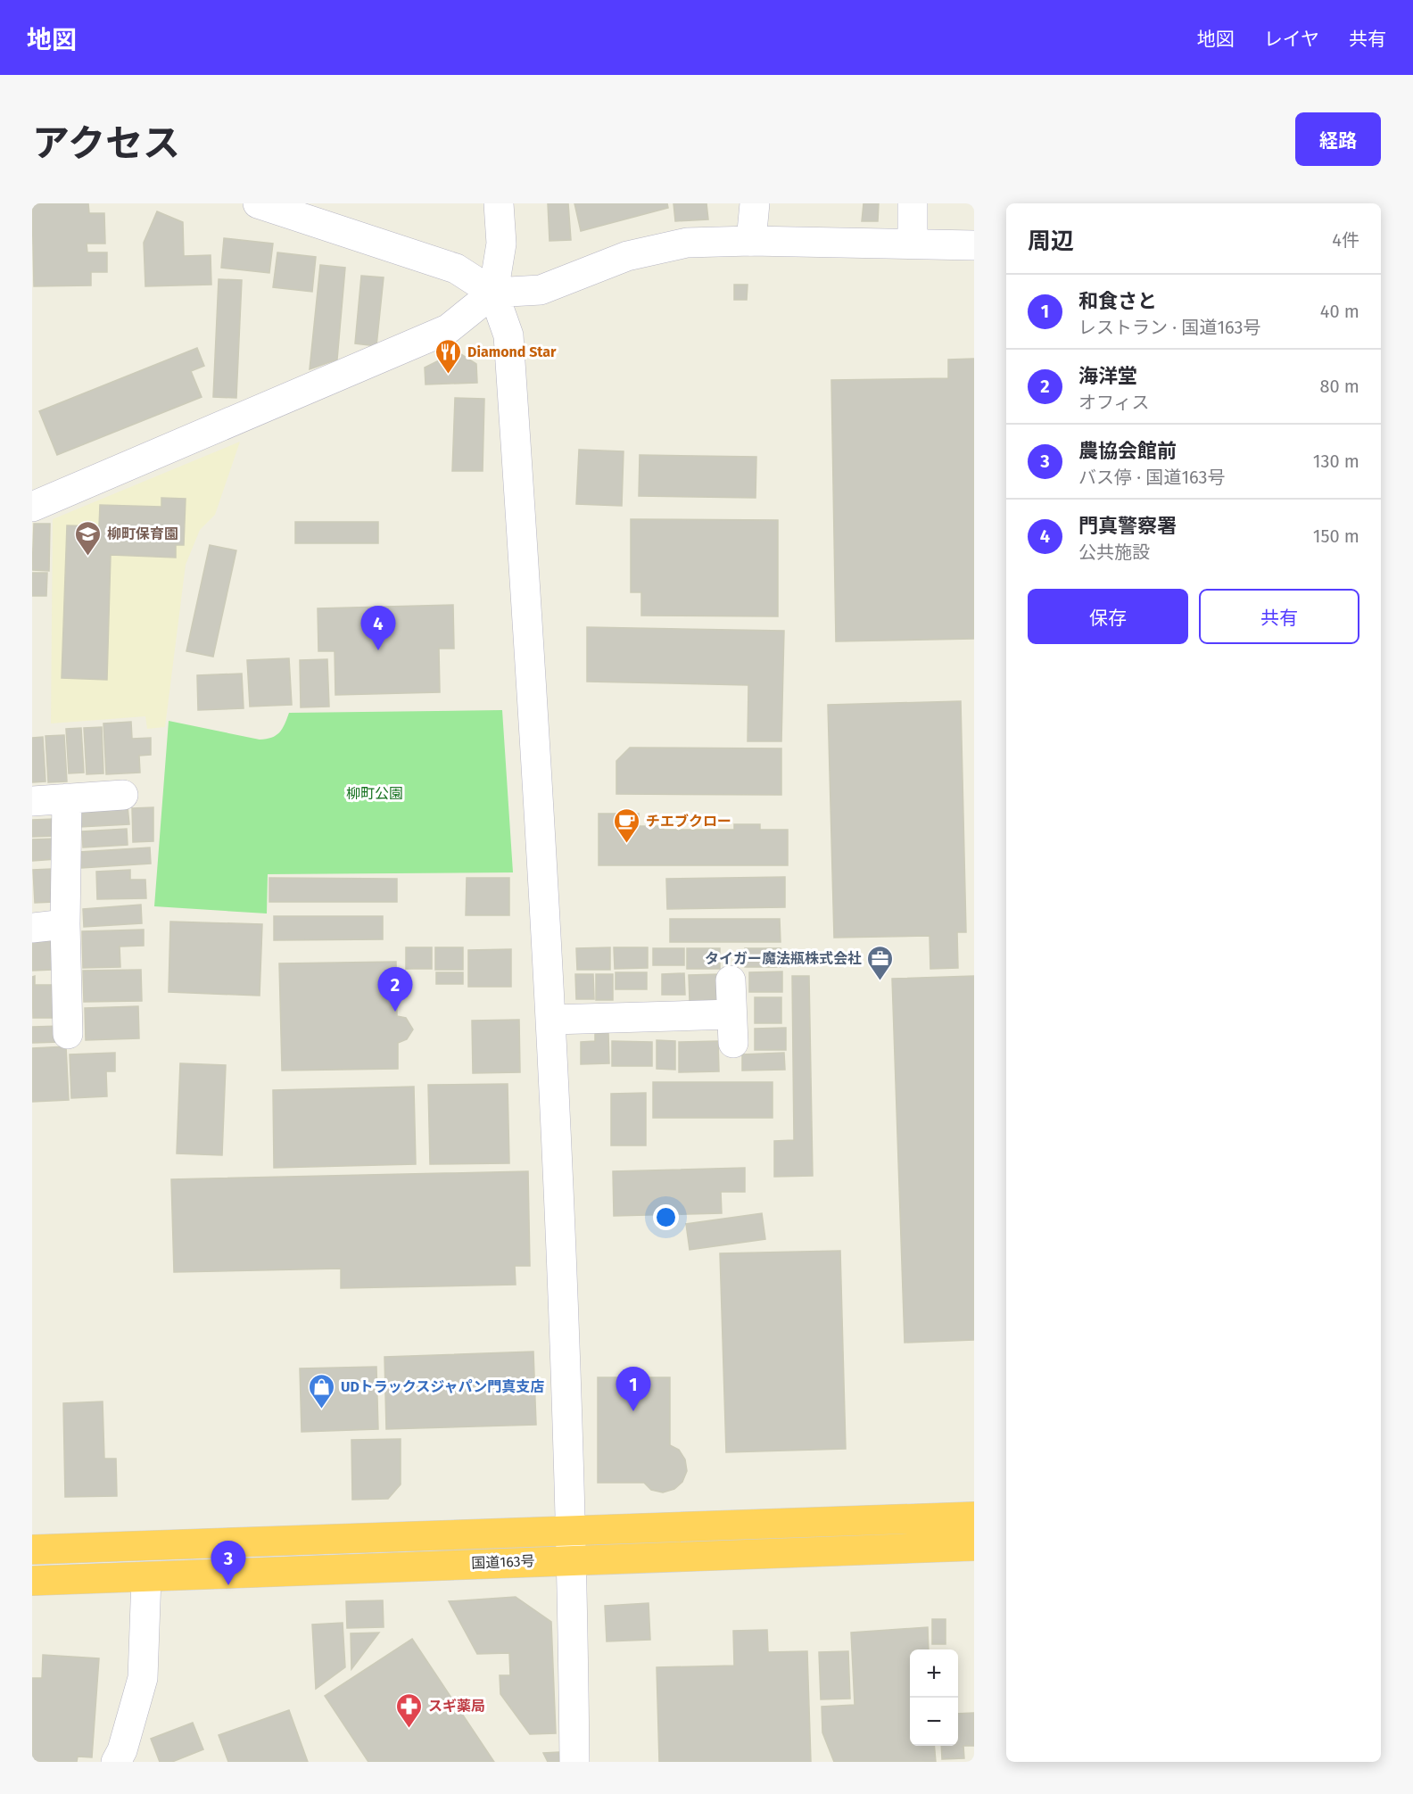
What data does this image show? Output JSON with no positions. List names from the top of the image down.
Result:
{
  "streets": {
    "highway": ["国道163号"]
  },
  "parks": ["柳町公園"],
  "places": {
    "restaurant": ["Diamond Star"],
    "school or university": ["柳町保育園"],
    "cafe": ["チエブクロー"],
    "office": ["タイガー魔法瓶株式会社"],
    "shop": ["UDトラックスジャパン門真支店"],
    "pharmacy": ["スギ薬局"]
  },
  "page": {
    "header": "地図",
    "nav": ["地図", "レイヤ", "共有"],
    "title": "アクセス",
    "buttons": [
      "経路",
      ["保存", "共有"]
    ],
    "heading": ["周辺", "4件"],
    "list": [
      {
        "mark": "1",
        "name": "和食さと",
        "note": "レストラン · 国道163号",
        "value": "40 m"
      },
      {
        "mark": "2",
        "name": "海洋堂",
        "note": "オフィス",
        "value": "80 m"
      },
      {
        "mark": "3",
        "name": "農協会館前",
        "note": "バス停 · 国道163号",
        "value": "130 m"
      },
      {
        "mark": "4",
        "name": "門真警察署",
        "note": "公共施設",
        "value": "150 m"
      }
    ],
    "pins": [
      "4",
      "2",
      "1",
      "3"
    ],
    "map_buttons": ["+", "−"]
  }
}
